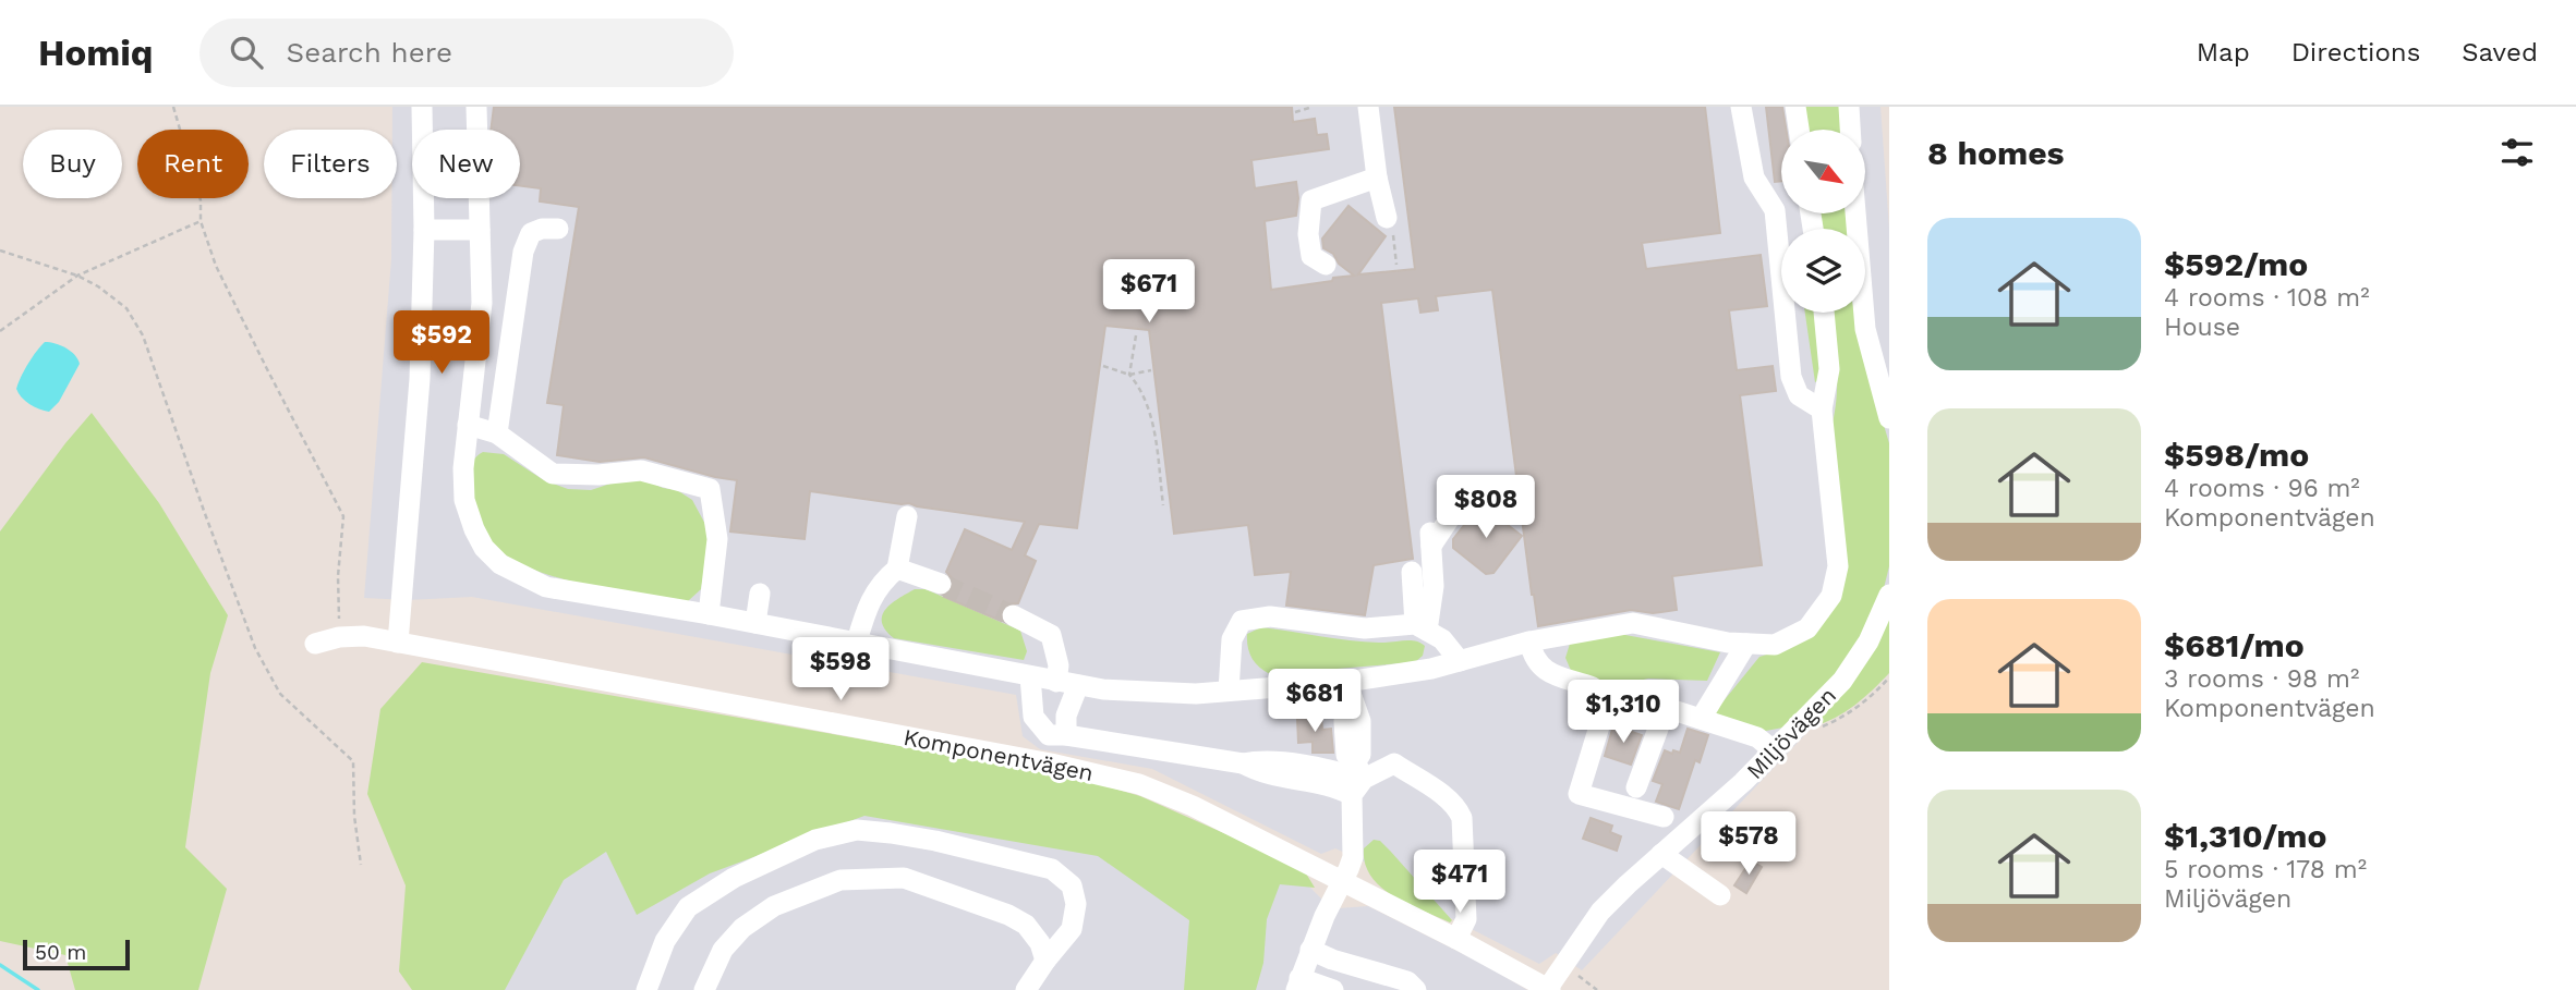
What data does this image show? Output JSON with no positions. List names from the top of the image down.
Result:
{
  "streets": {
    "street": ["Miljövägen", "Komponentvägen"]
  },
  "crossings": [
    ["Miljövägen", "Komponentvägen"]
  ],
  "scale_bar": "50 m",
  "north": "bottom right",
  "page": {
    "header": "Homiq",
    "search": "Search here",
    "nav": ["Map", "Directions", "Saved"],
    "heading": "8 homes",
    "chip": [
      "Buy",
      "Rent",
      "Filters",
      "New"
    ],
    "list": [
      {
        "name": "$592/mo",
        "note": "4 rooms · 108 m² · House"
      },
      {
        "name": "$598/mo",
        "note": "4 rooms · 96 m² · Komponentvägen"
      },
      {
        "name": "$681/mo",
        "note": "3 rooms · 98 m² · Komponentvägen"
      },
      {
        "name": "$1,310/mo",
        "note": "5 rooms · 178 m² · Miljövägen"
      }
    ],
    "price": [
      "$671",
      "$592",
      "$808",
      "$598",
      "$681",
      "$1,310",
      "$578",
      "$471"
    ],
    "scale": "50 m"
  }
}
